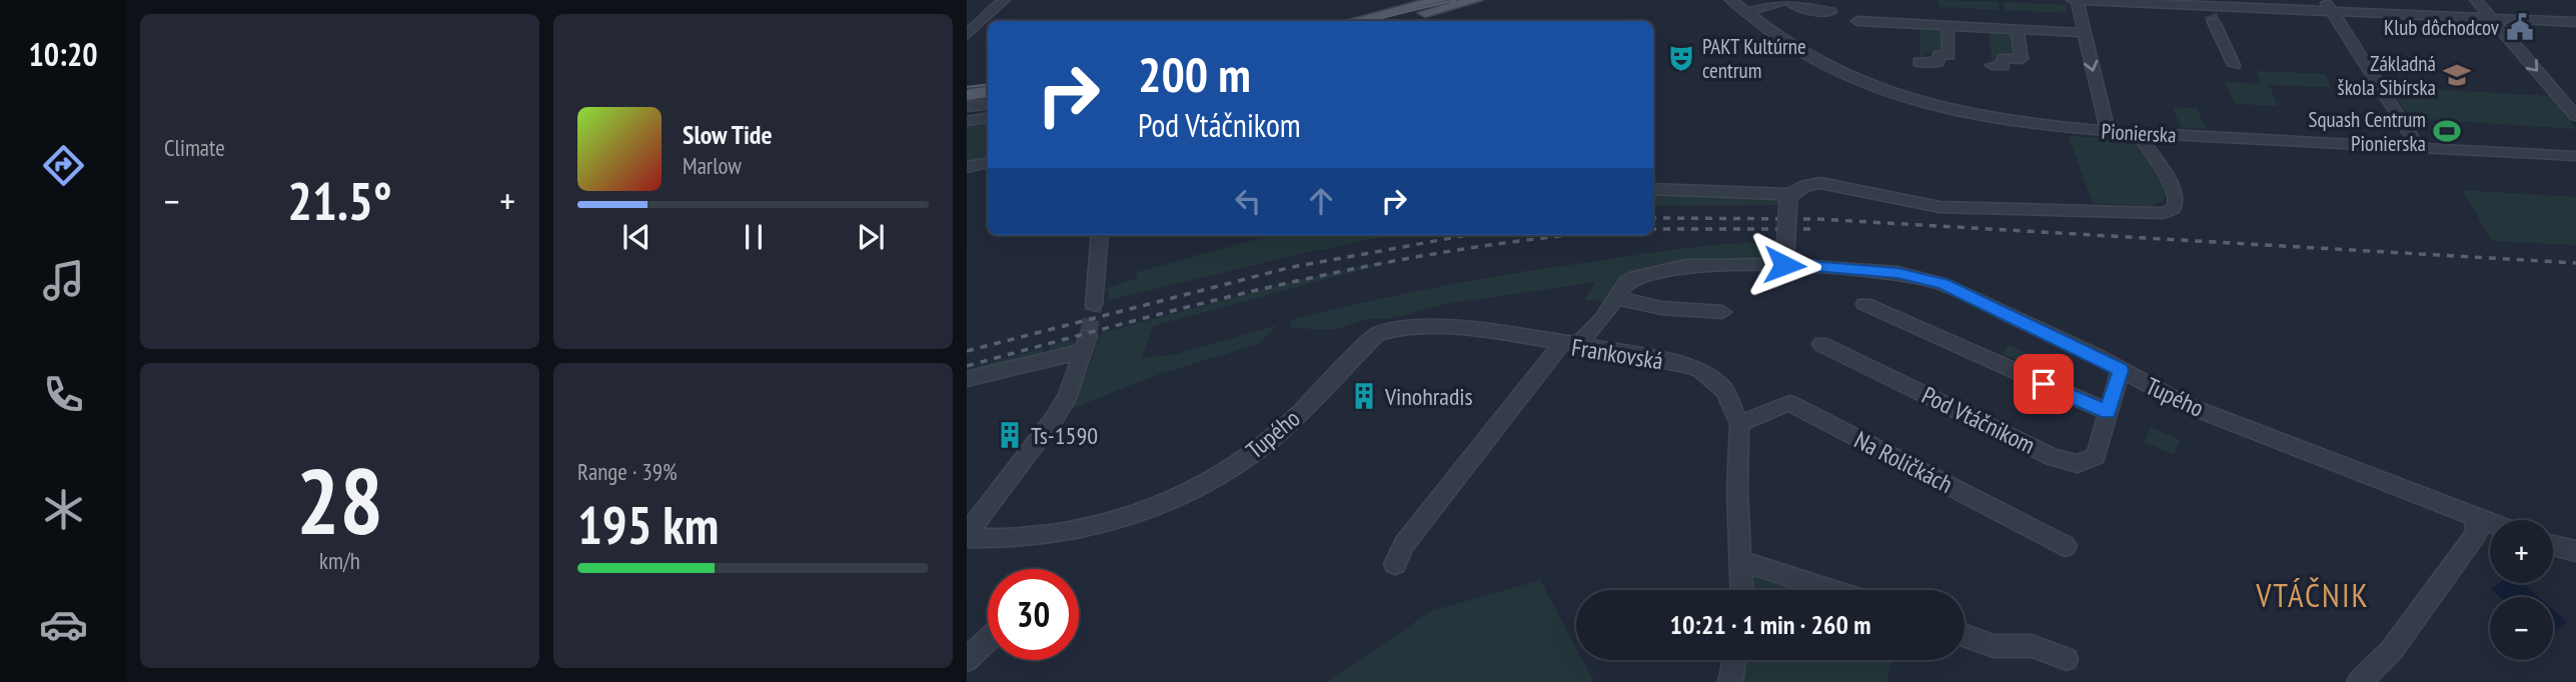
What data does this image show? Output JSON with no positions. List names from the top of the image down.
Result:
{
  "streets": {
    "street": [
      "Pionierska",
      "Frankovská",
      "Tupého",
      "Pod Vtáčnikom",
      "Na Roličkách"
    ]
  },
  "crossings": [
    ["Frankovská", "Tupého"],
    ["Frankovská", "Na Roličkách"],
    ["Tupého", "Pod Vtáčnikom"]
  ],
  "districts": ["VTÁČNIK"],
  "places": {
    "public building": ["Klub dôchodcov"],
    "theatre": ["PAKT Kultúrne centrum"],
    "school or university": ["Základná škola Sibírska"],
    "sports": ["Squash Centrum Pionierska"],
    "building": ["Vinohradis", "Ts-1590"]
  },
  "page": {
    "tabs": "10:20",
    "tile": [
      "Climate",
      ["28", "km/h"],
      ["Range · 39%", "195 km"]
    ],
    "turn": ["200 m", "Pod Vtáčnikom"],
    "song": ["Slow Tide", "Marlow"],
    "heat": ["−", "21.5°", "+"],
    "map_buttons": ["+", "−"],
    "limit": "30",
    "trip": "10:21 · 1 min · 260 m"
  }
}
